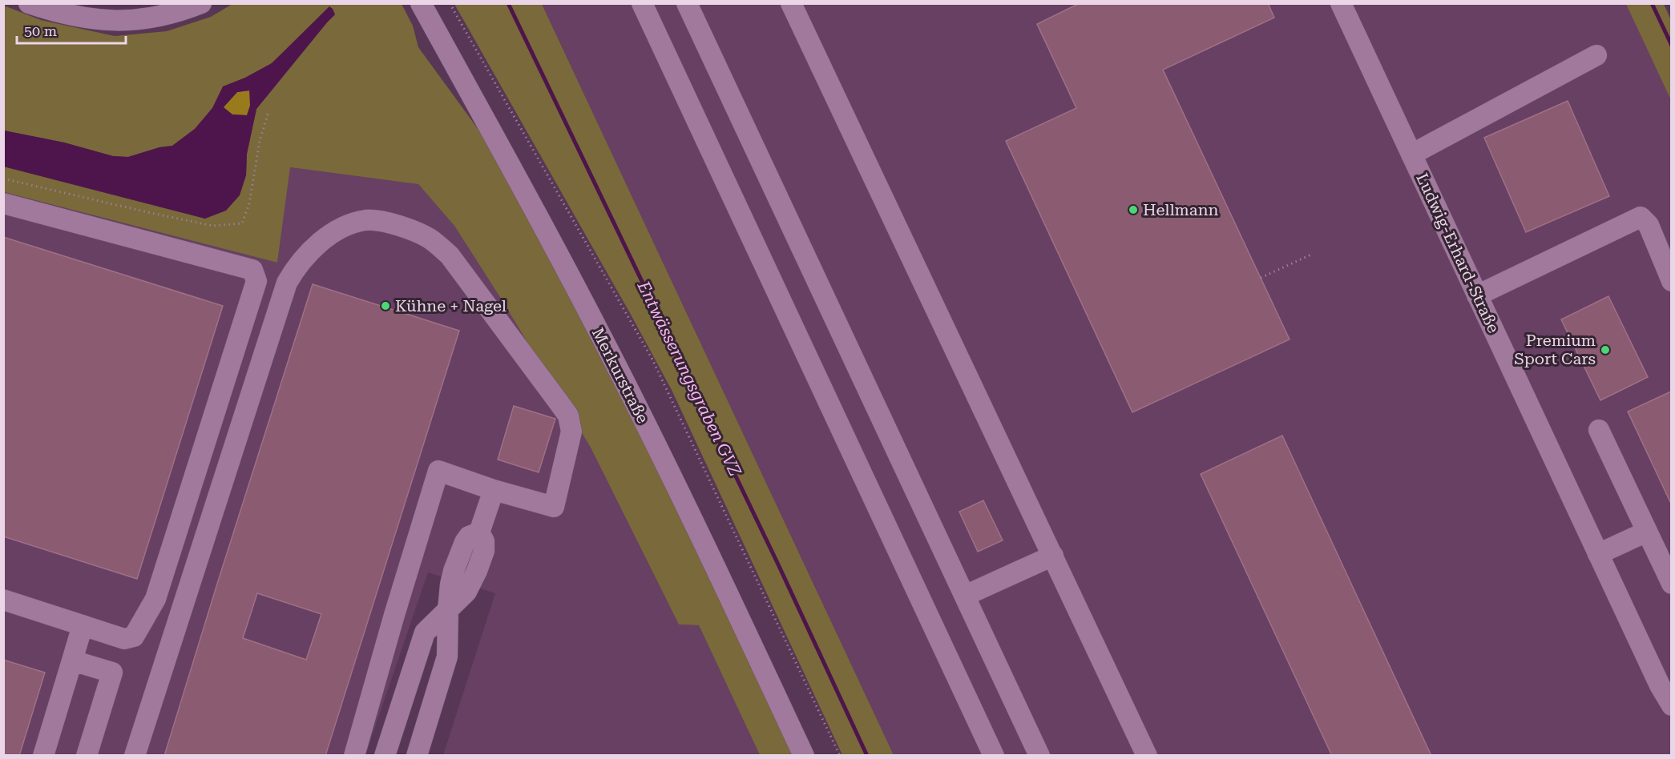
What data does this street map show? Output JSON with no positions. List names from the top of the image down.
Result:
{
  "streets": {
    "street": ["Ludwig-Erhard-Straße", "Merkurstraße"]
  },
  "water": ["Entwässerungsgraben GVZ"],
  "places": ["Hellmann", "Kühne + Nagel", "Premium Sport Cars"],
  "scale_bar": "50 m"
}
